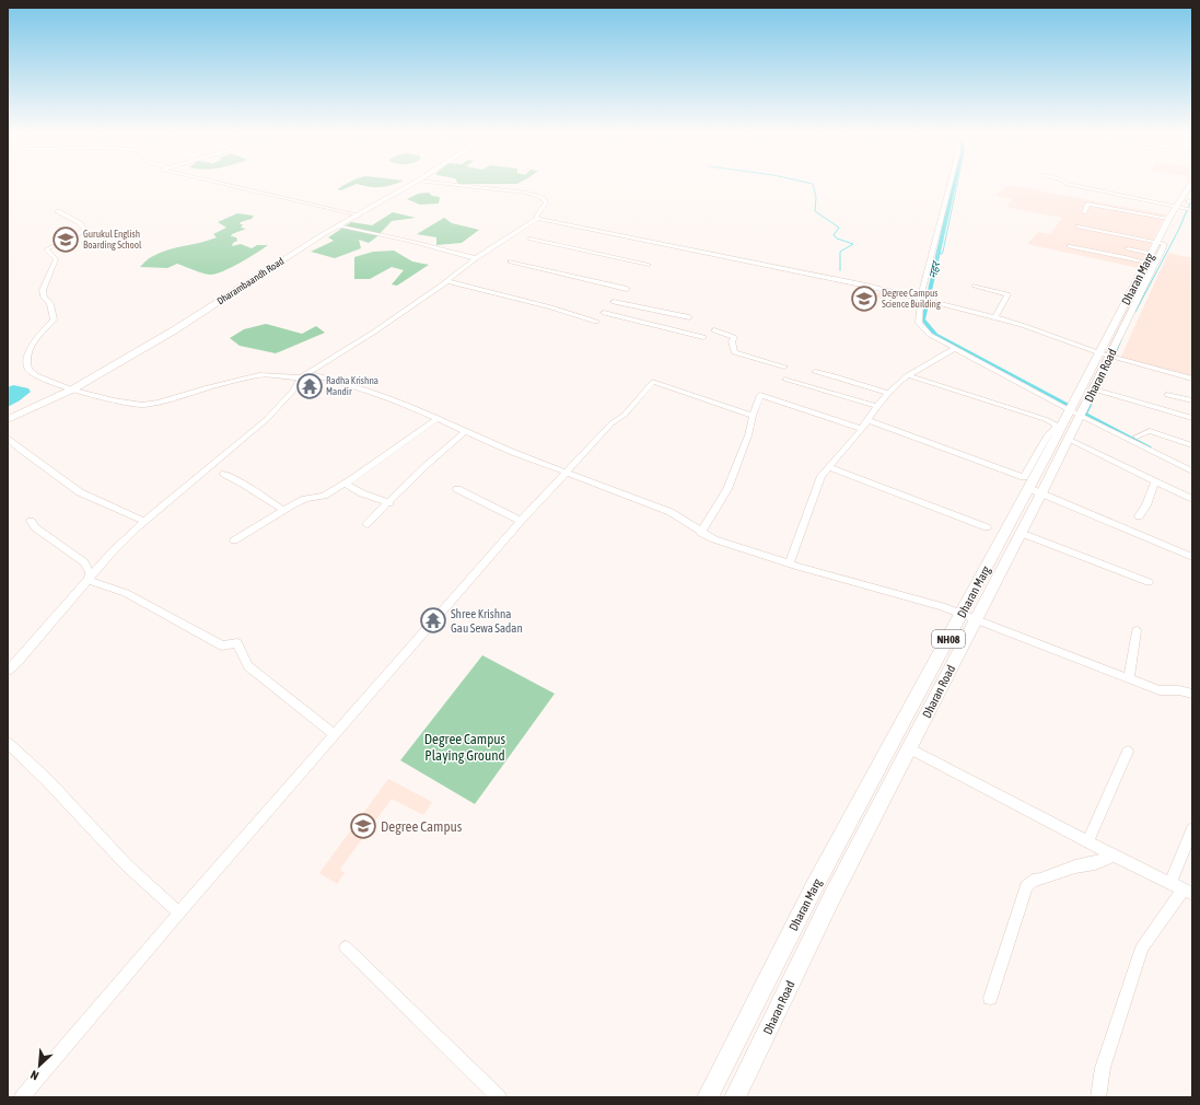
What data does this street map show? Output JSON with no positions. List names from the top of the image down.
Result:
{
  "streets": {
    "main road": [
      "Dharan Marg",
      "Dharambaandh Road",
      "Dharan Road",
      "NH08"
    ]
  },
  "crossings": [
    ["Dharan Marg", "Dharan Road"]
  ],
  "water": ["नहर"],
  "parks": ["Degree Campus Playing Ground"],
  "places": {
    "school or university": ["Gurukul English Boarding School", "Degree Campus Science Building", "Degree Campus"],
    "temple": ["Radha Krishna Mandir", "Shree Krishna Gau Sewa Sadan"]
  },
  "north": "bottom left"
}
